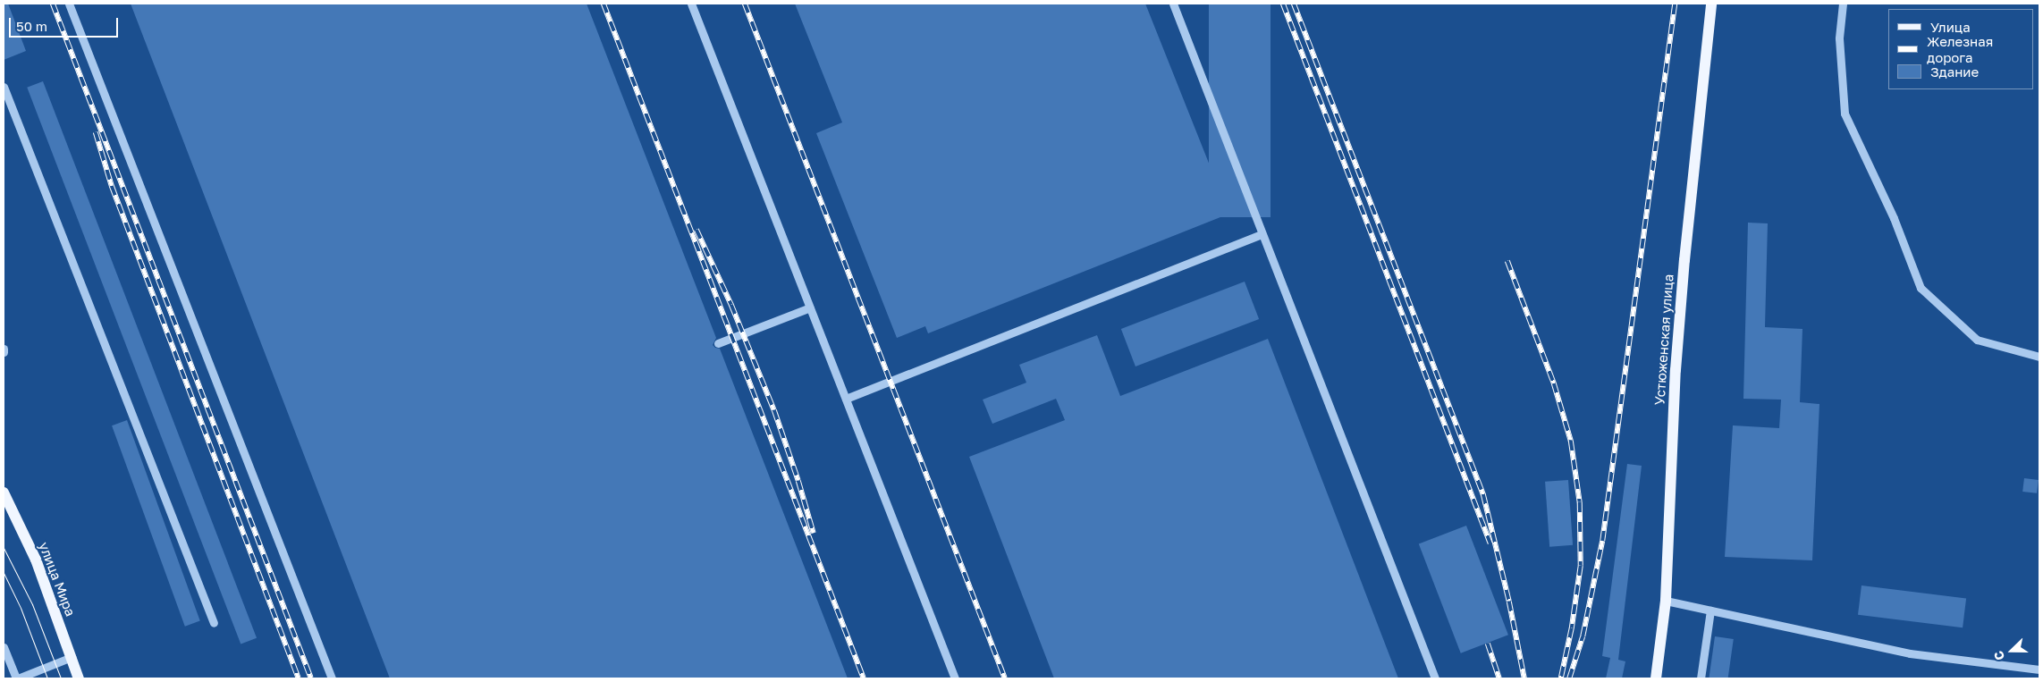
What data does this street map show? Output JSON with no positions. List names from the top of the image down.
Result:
{
  "streets": {
    "main road": ["Устюженская улица", "улица Мира"]
  },
  "legend": ["Улица", "Железная дорога", "Здание"],
  "scale_bar": "50 m",
  "north": "left"
}
